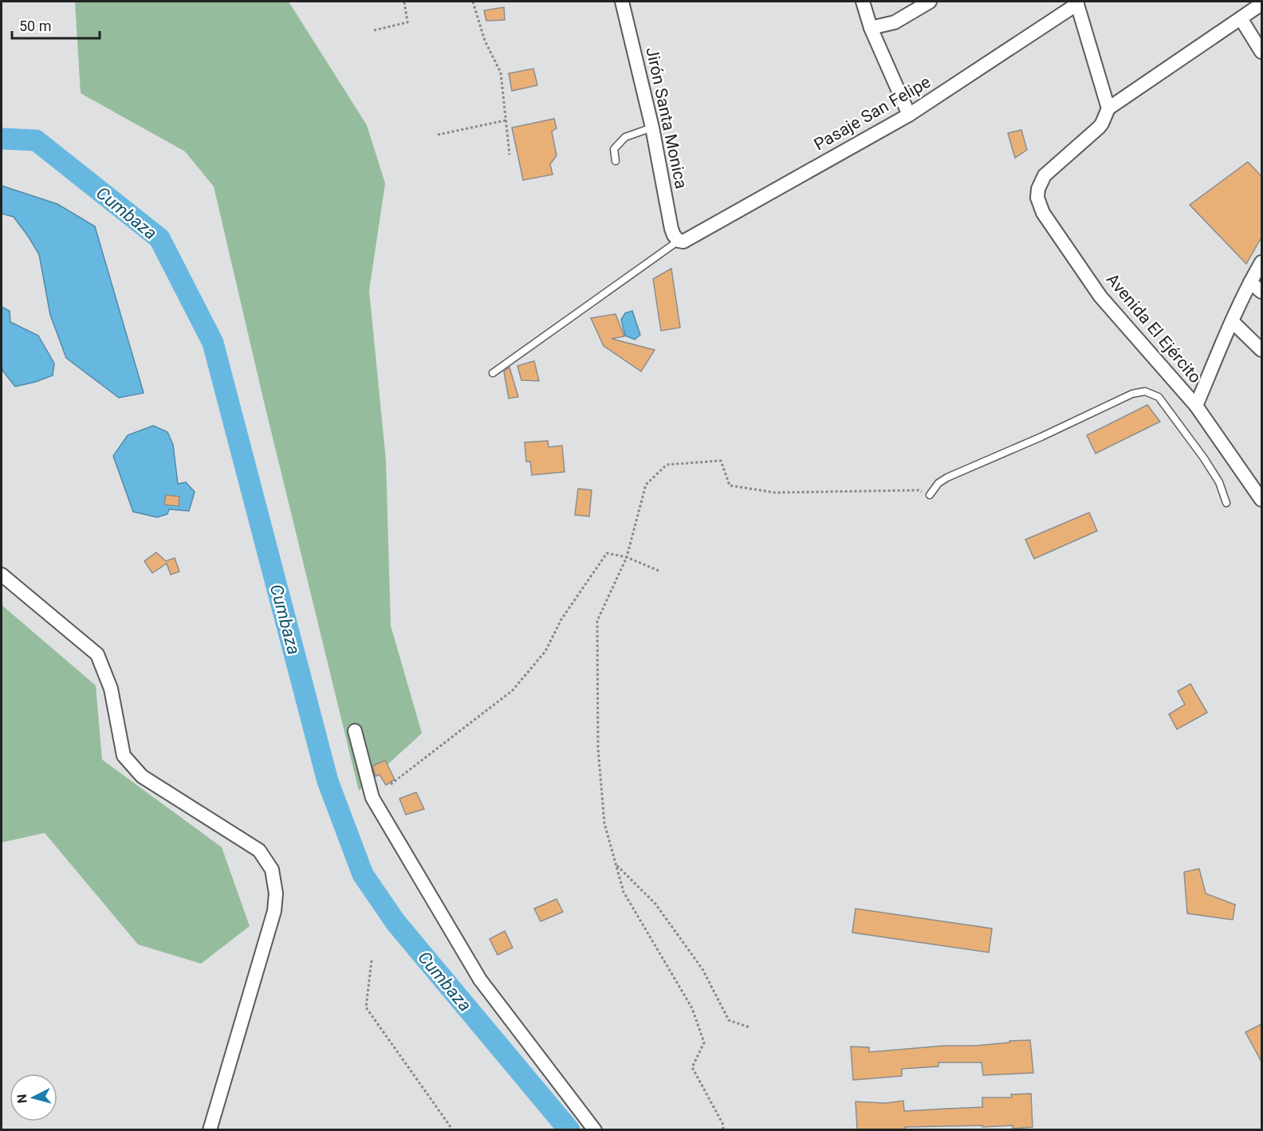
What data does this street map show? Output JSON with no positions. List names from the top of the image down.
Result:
{
  "streets": {
    "street": ["Pasaje San Felipe", "Jirón Santa Monica", "Avenida El Ejército"]
  },
  "crossings": [
    ["Pasaje San Felipe", "Jirón Santa Monica"]
  ],
  "water": ["Cumbaza"],
  "scale_bar": "50 m",
  "north": "left"
}
